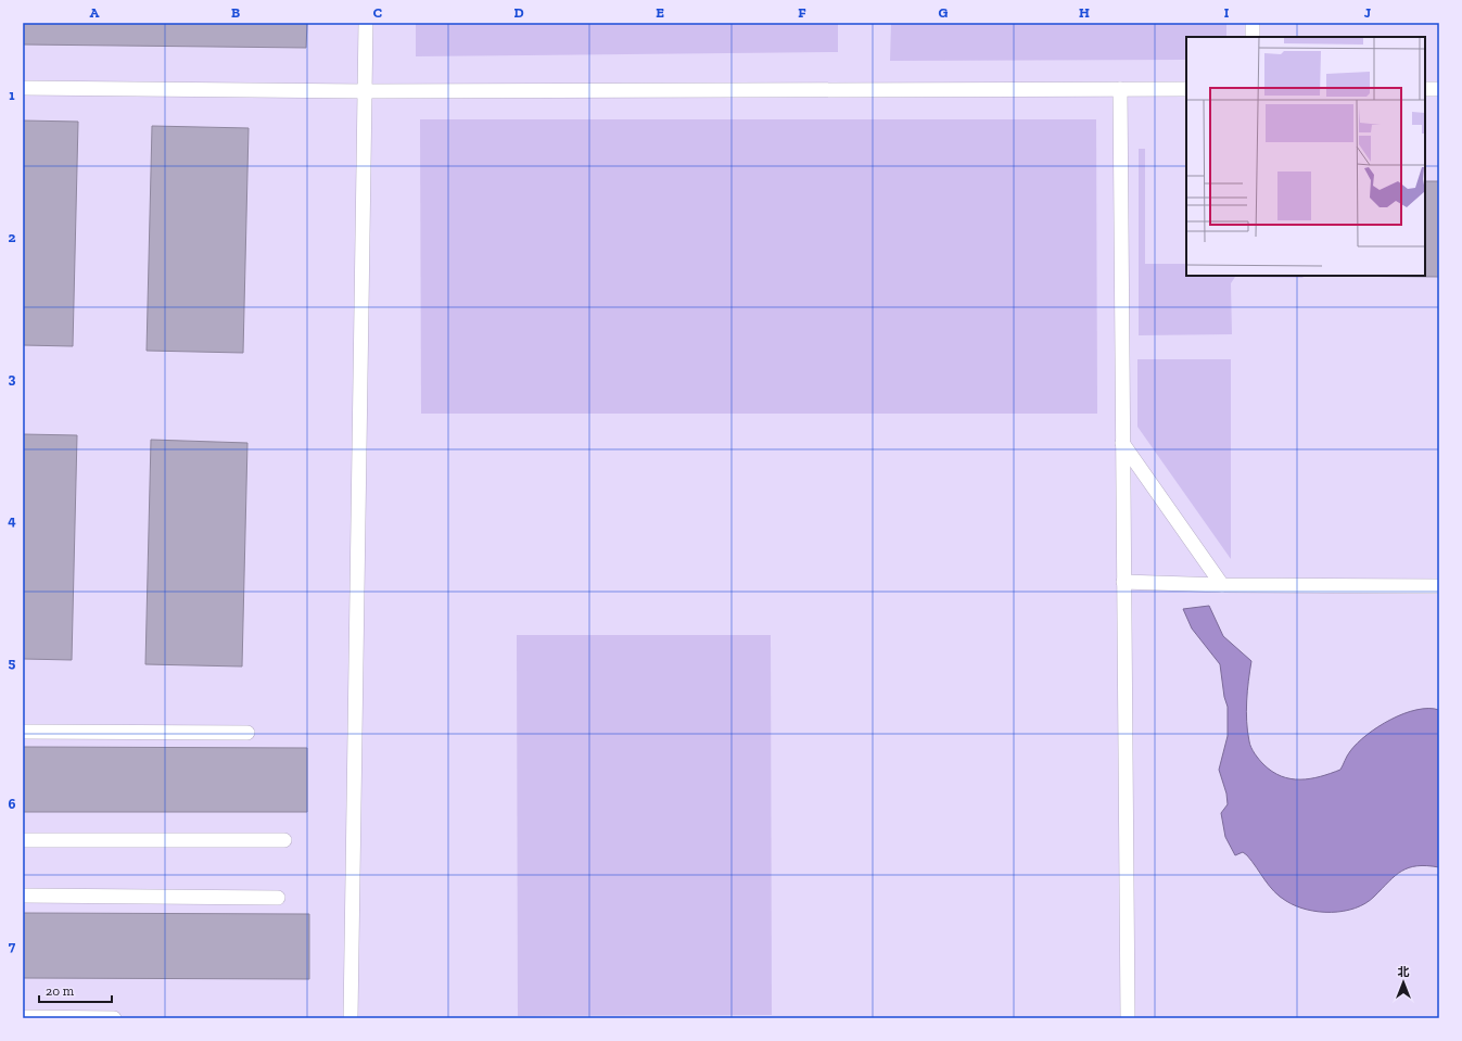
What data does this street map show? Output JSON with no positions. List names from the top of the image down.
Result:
{
  "scale_bar": "20 m",
  "north": "top",
  "grid": {
    "columns": [
      "A",
      "B",
      "C",
      "D",
      "E",
      "F",
      "G",
      "H",
      "I",
      "J"
    ],
    "rows": [
      "1",
      "2",
      "3",
      "4",
      "5",
      "6",
      "7"
    ]
  }
}
